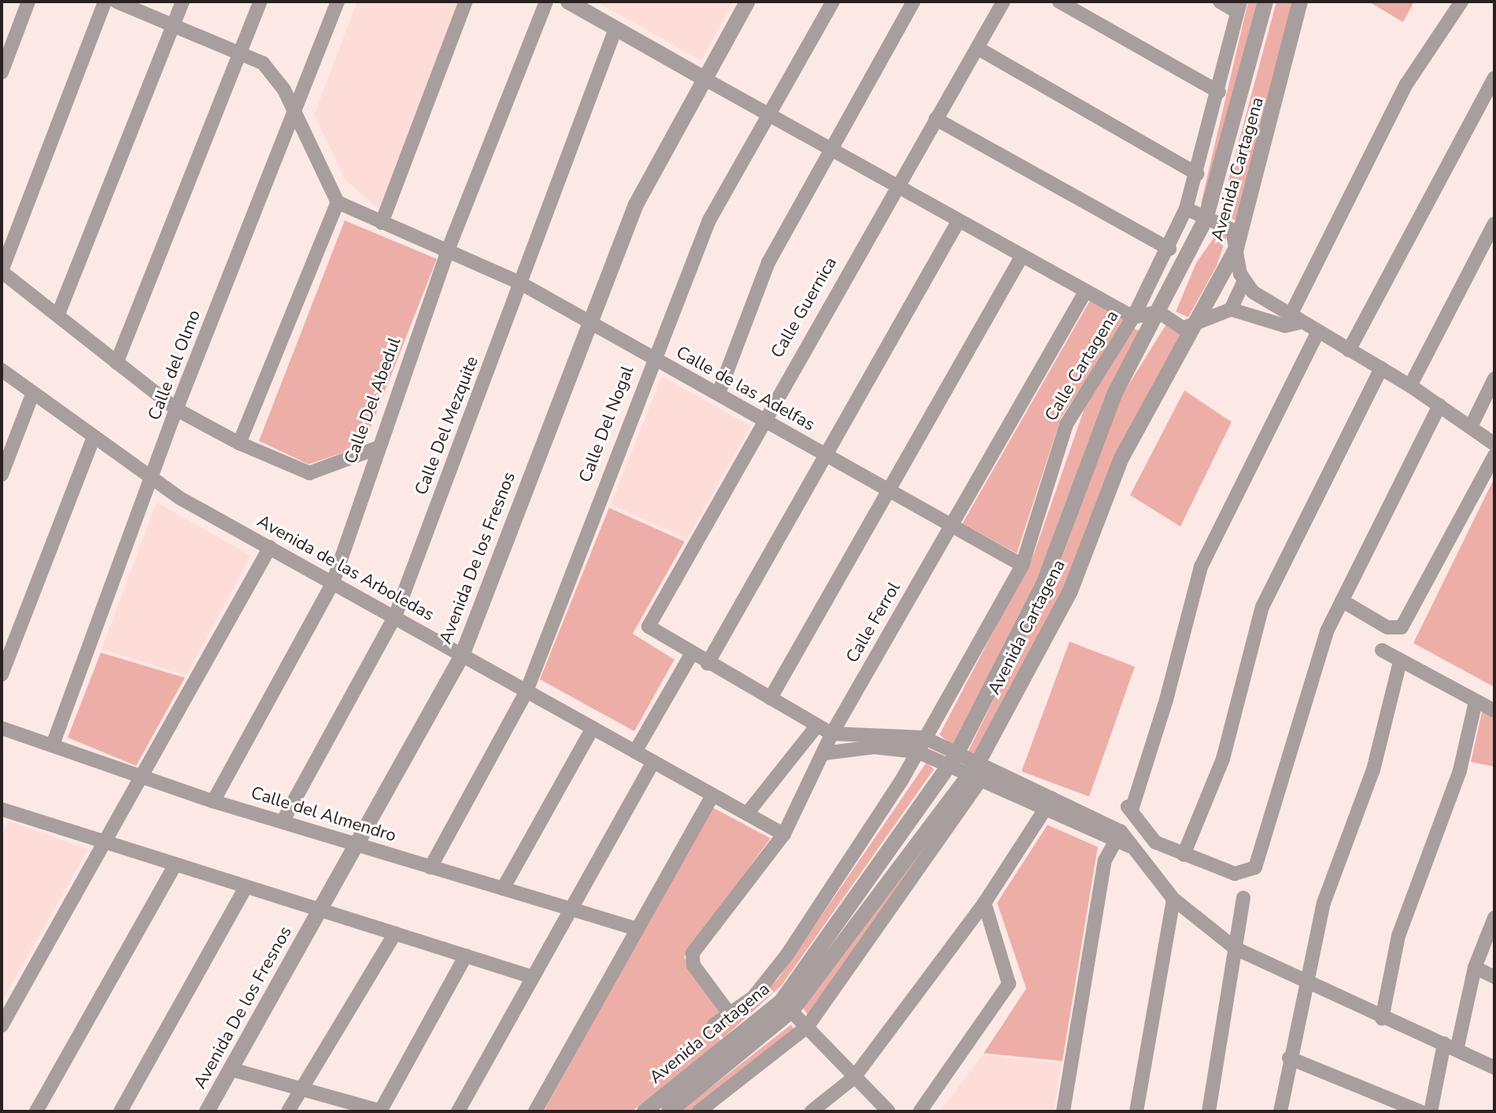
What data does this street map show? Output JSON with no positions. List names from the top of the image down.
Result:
{
  "streets": {
    "street": [
      "Avenida Cartagena",
      "Calle Guernica",
      "Calle del Olmo",
      "Calle Cartagena",
      "Calle de las Adelfas",
      "Calle Del Abedul",
      "Calle Del Nogal",
      "Calle Del Mezquite",
      "Avenida De los Fresnos",
      "Avenida de las Arboledas",
      "Calle Ferrol",
      "Calle del Almendro"
    ]
  },
  "crossings": [
    ["Calle Guernica", "Calle de las Adelfas"],
    ["Calle del Olmo", "Avenida de las Arboledas"],
    ["Calle del Olmo", "Calle del Almendro"],
    ["Calle Cartagena", "Calle de las Adelfas"],
    ["Calle Cartagena", "Calle Ferrol"],
    ["Calle de las Adelfas", "Calle Del Abedul"],
    ["Calle de las Adelfas", "Calle Del Nogal"],
    ["Calle de las Adelfas", "Calle Del Mezquite"],
    ["Calle de las Adelfas", "Avenida De los Fresnos"],
    ["Calle de las Adelfas", "Calle Ferrol"],
    ["Calle Del Abedul", "Avenida de las Arboledas"],
    ["Calle Del Abedul", "Calle del Almendro"],
    ["Calle Del Nogal", "Avenida de las Arboledas"],
    ["Calle Del Nogal", "Calle del Almendro"],
    ["Calle Del Mezquite", "Avenida de las Arboledas"],
    ["Calle Del Mezquite", "Calle del Almendro"],
    ["Avenida De los Fresnos", "Avenida de las Arboledas"],
    ["Avenida De los Fresnos", "Calle del Almendro"],
    ["Avenida de las Arboledas", "Calle Ferrol"]
  ]
}
